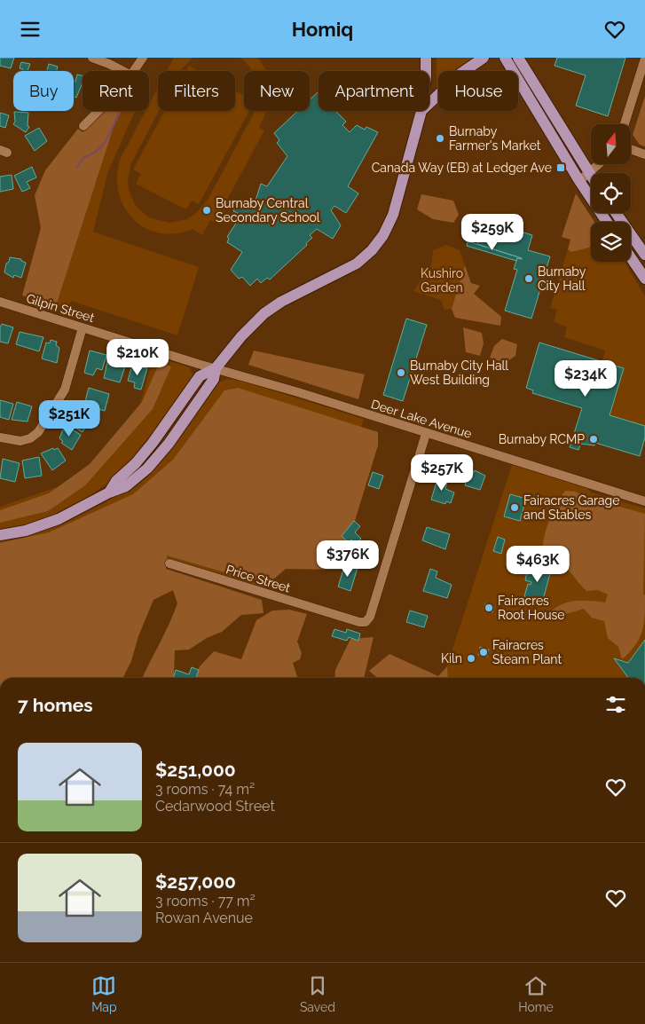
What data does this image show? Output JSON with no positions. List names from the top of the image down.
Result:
{
  "streets": {
    "street": ["Gilpin Street", "Deer Lake Avenue", "Price Street"]
  },
  "crossings": [
    ["Gilpin Street", "Deer Lake Avenue"],
    ["Deer Lake Avenue", "Price Street"]
  ],
  "parks": ["Kushiro Garden"],
  "places": {
    "other": [
      "Burnaby Farmer's Market",
      "Burnaby Central Secondary School",
      "Burnaby City Hall",
      "Burnaby City Hall West Building",
      "Burnaby RCMP",
      "Fairacres Garage and Stables",
      "Fairacres Root House",
      "Fairacres Steam Plant",
      "Kiln"
    ],
    "transit": ["Canada Way (EB) at Ledger Ave"]
  },
  "north": "top",
  "page": {
    "header": "Homiq",
    "chip": [
      "Buy",
      "Rent",
      "Filters",
      "New",
      "Apartment",
      "House"
    ],
    "price": [
      "$259K",
      "$210K",
      "$234K",
      "$251K",
      "$257K",
      "$376K",
      "$463K"
    ],
    "heading": "7 homes",
    "list": [
      {
        "name": "$251,000",
        "note": "3 rooms · 74 m² · Cedarwood Street"
      },
      {
        "name": "$257,000",
        "note": "3 rooms · 77 m² · Rowan Avenue"
      }
    ],
    "tabs": ["Map", "Saved", "Home"]
  }
}
